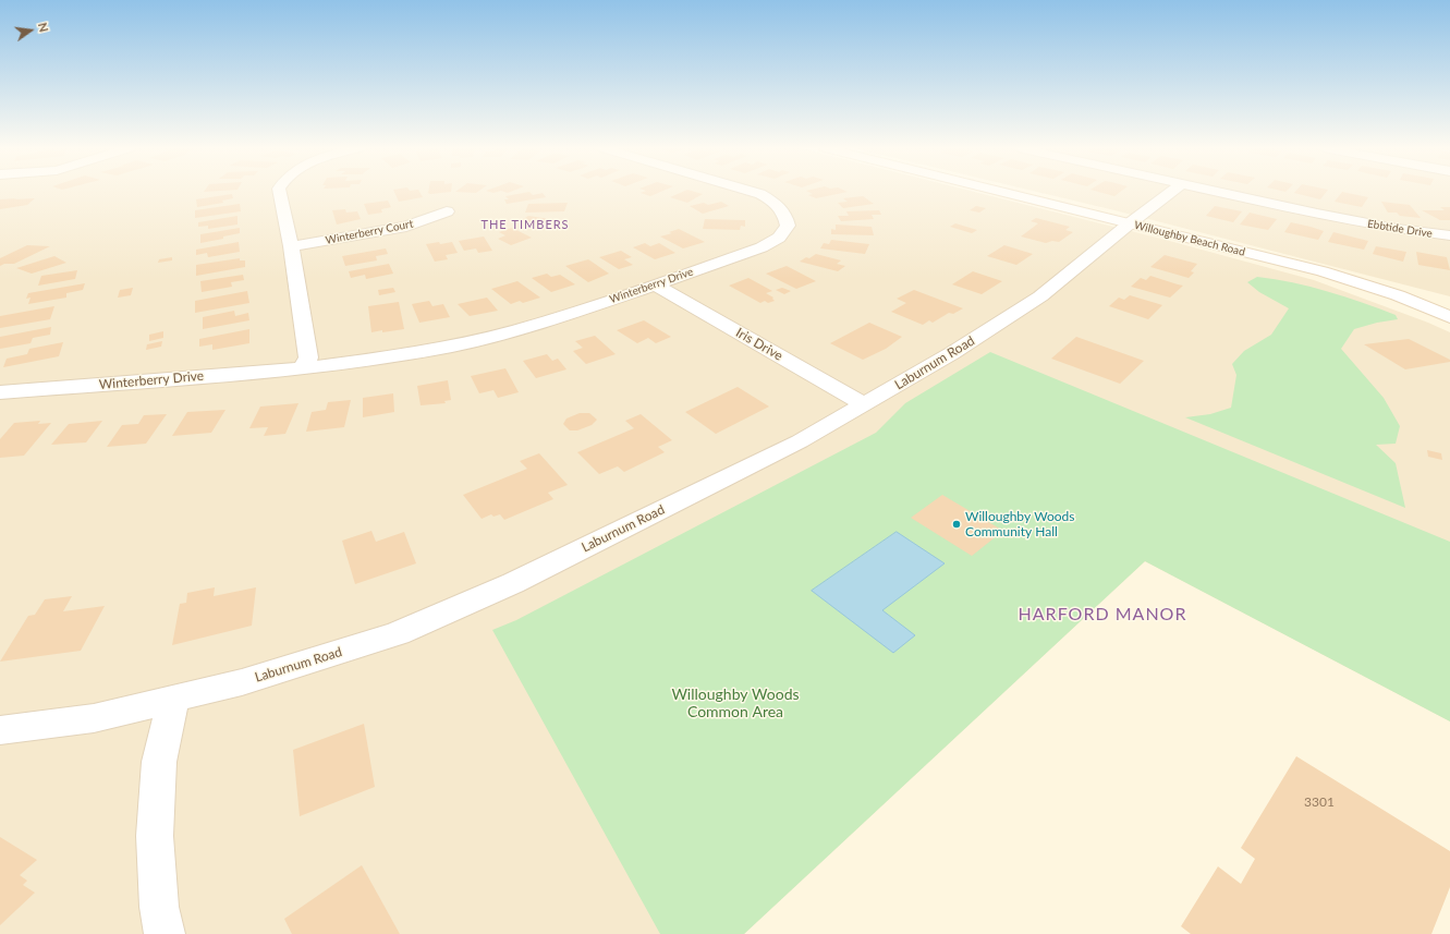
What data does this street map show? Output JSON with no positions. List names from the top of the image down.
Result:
{
  "streets": {
    "street": [
      "Ebbtide Drive",
      "Winterberry Court",
      "Willoughby Beach Road",
      "Winterberry Drive",
      "Iris Drive",
      "Laburnum Road"
    ]
  },
  "crossings": [
    ["Willoughby Beach Road", "Laburnum Road"],
    ["Winterberry Drive", "Iris Drive"],
    ["Iris Drive", "Laburnum Road"]
  ],
  "districts": ["THE TIMBERS", "HARFORD MANOR"],
  "parks": ["Willoughby Woods Common Area"],
  "places": ["Willoughby Woods Community Hall"],
  "house_numbers": ["3301"],
  "north": "right"
}
